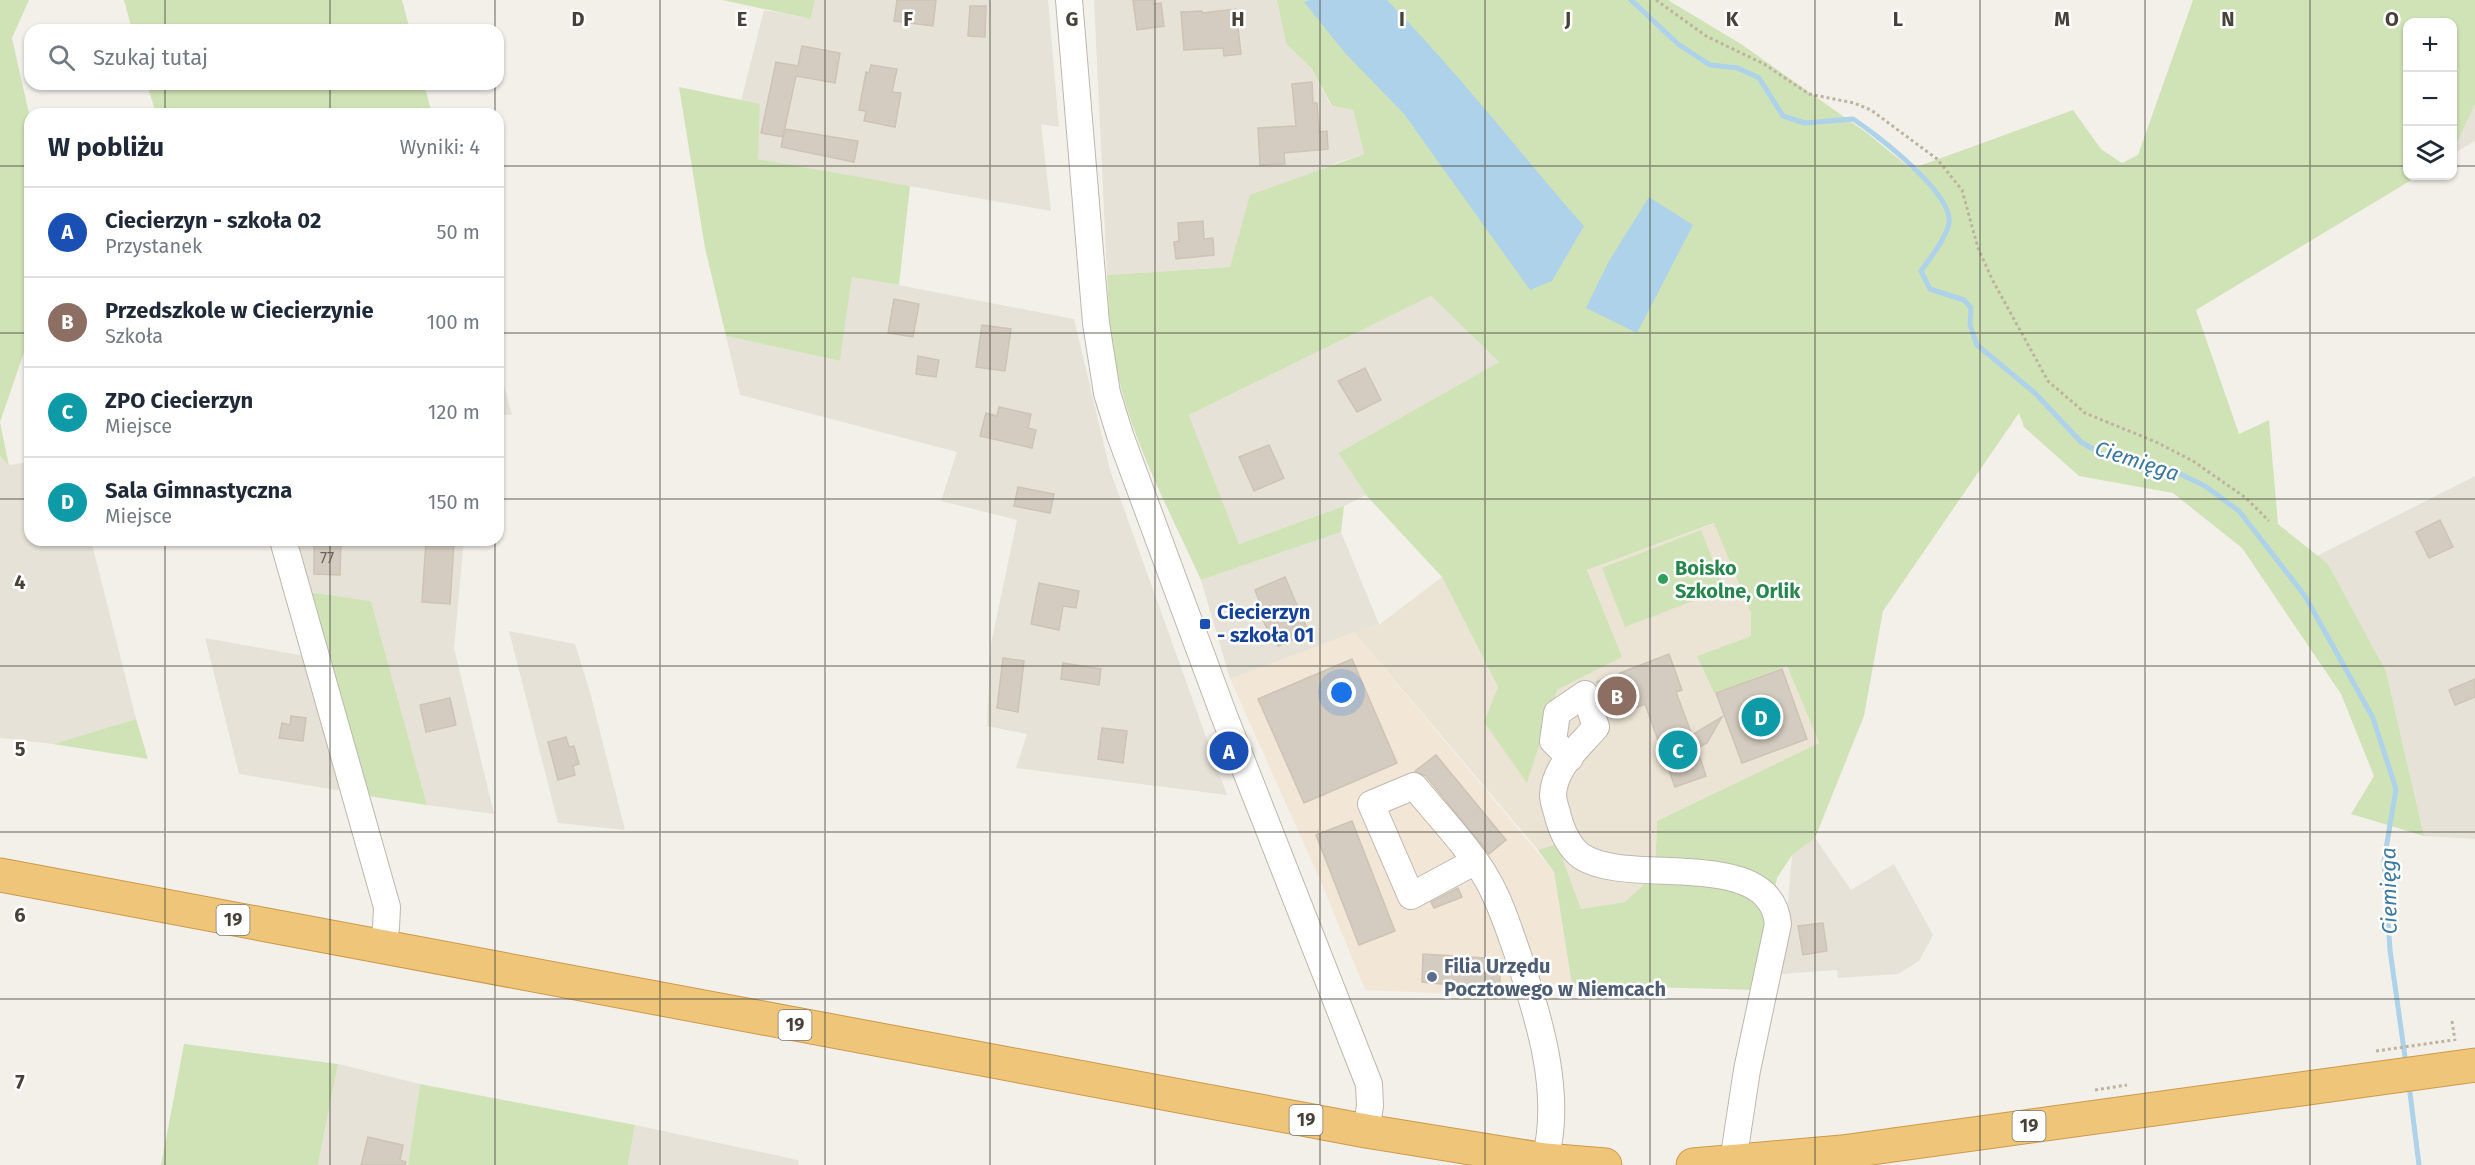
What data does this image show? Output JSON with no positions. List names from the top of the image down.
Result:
{
  "streets": {
    "highway": ["19"]
  },
  "water": ["Ciemięga"],
  "places": {
    "other": ["Boisko Szkolne, Orlik", "Filia Urzędu Pocztowego w Niemcach"],
    "transit": ["Ciecierzyn - szkoła 01"]
  },
  "house_numbers": ["77"],
  "page": {
    "map_buttons": ["+", "−"],
    "search": "Szukaj tutaj",
    "heading": ["W pobliżu", "Wyniki: 4"],
    "list": [
      {
        "mark": "A",
        "name": "Ciecierzyn - szkoła 02",
        "note": "Przystanek",
        "value": "50 m"
      },
      {
        "mark": "B",
        "name": "Przedszkole w Ciecierzynie",
        "note": "Szkoła",
        "value": "100 m"
      },
      {
        "mark": "C",
        "name": "ZPO Ciecierzyn",
        "note": "Miejsce",
        "value": "120 m"
      },
      {
        "mark": "D",
        "name": "Sala Gimnastyczna",
        "note": "Miejsce",
        "value": "150 m"
      }
    ],
    "pins": [
      "B",
      "D",
      "C",
      "A"
    ]
  },
  "grid": {
    "columns": [
      "D",
      "E",
      "F",
      "G",
      "H",
      "I",
      "J",
      "K",
      "L",
      "M",
      "N",
      "O"
    ],
    "rows": [
      "4",
      "5",
      "6",
      "7"
    ]
  }
}
